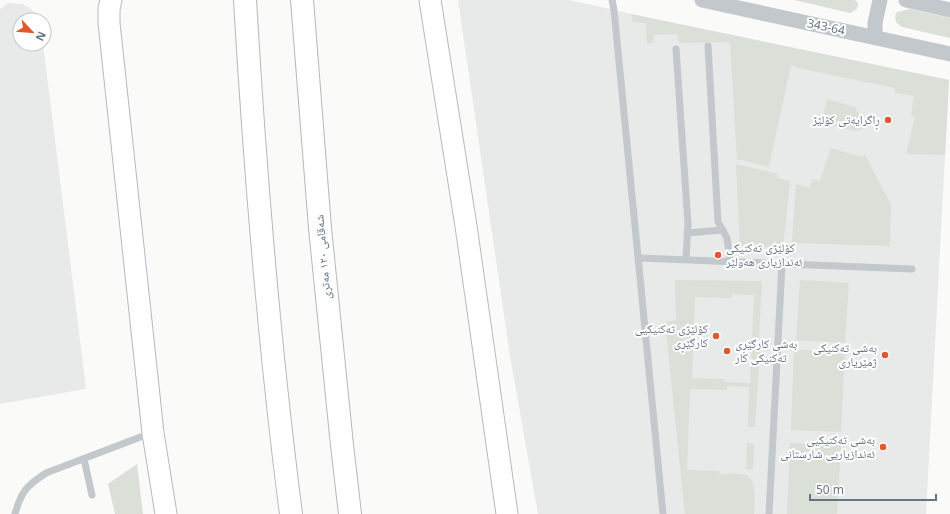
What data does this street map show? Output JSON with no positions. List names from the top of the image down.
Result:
{
  "streets": {
    "highway": ["شەقامی ١٢٠ مەتری"],
    "street": ["343-64"]
  },
  "places": [
    "ڕاگرایەتی کۆلێژ",
    "کۆلێژی تەکنیکی ئەندازیاری هەولێر",
    "کۆلێژی تەکنیکیی کارگێڕی",
    "بەشی کارگێڕی تەکنیکی کار",
    "بەشی تەکنیکی ژمێریاری",
    "بەشی تەکنیکیی ئەندازیاریی شارستانی"
  ],
  "scale_bar": "50 m",
  "north": "bottom right"
}
